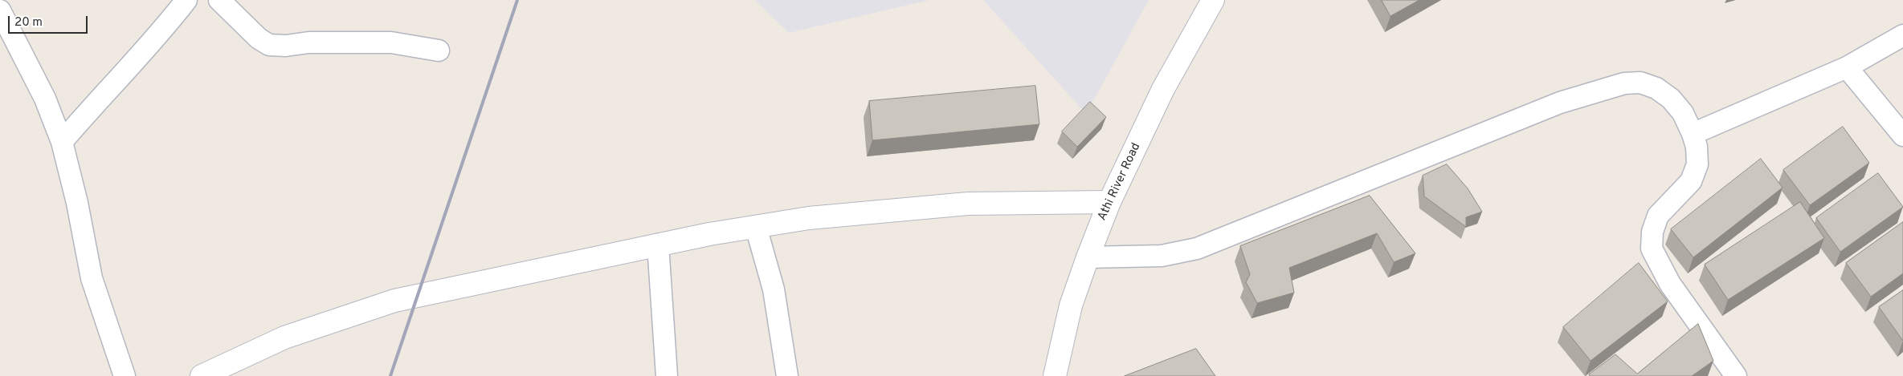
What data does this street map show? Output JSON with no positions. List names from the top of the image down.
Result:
{
  "streets": {
    "street": ["Athi River Road"]
  },
  "scale_bar": "20 m"
}
